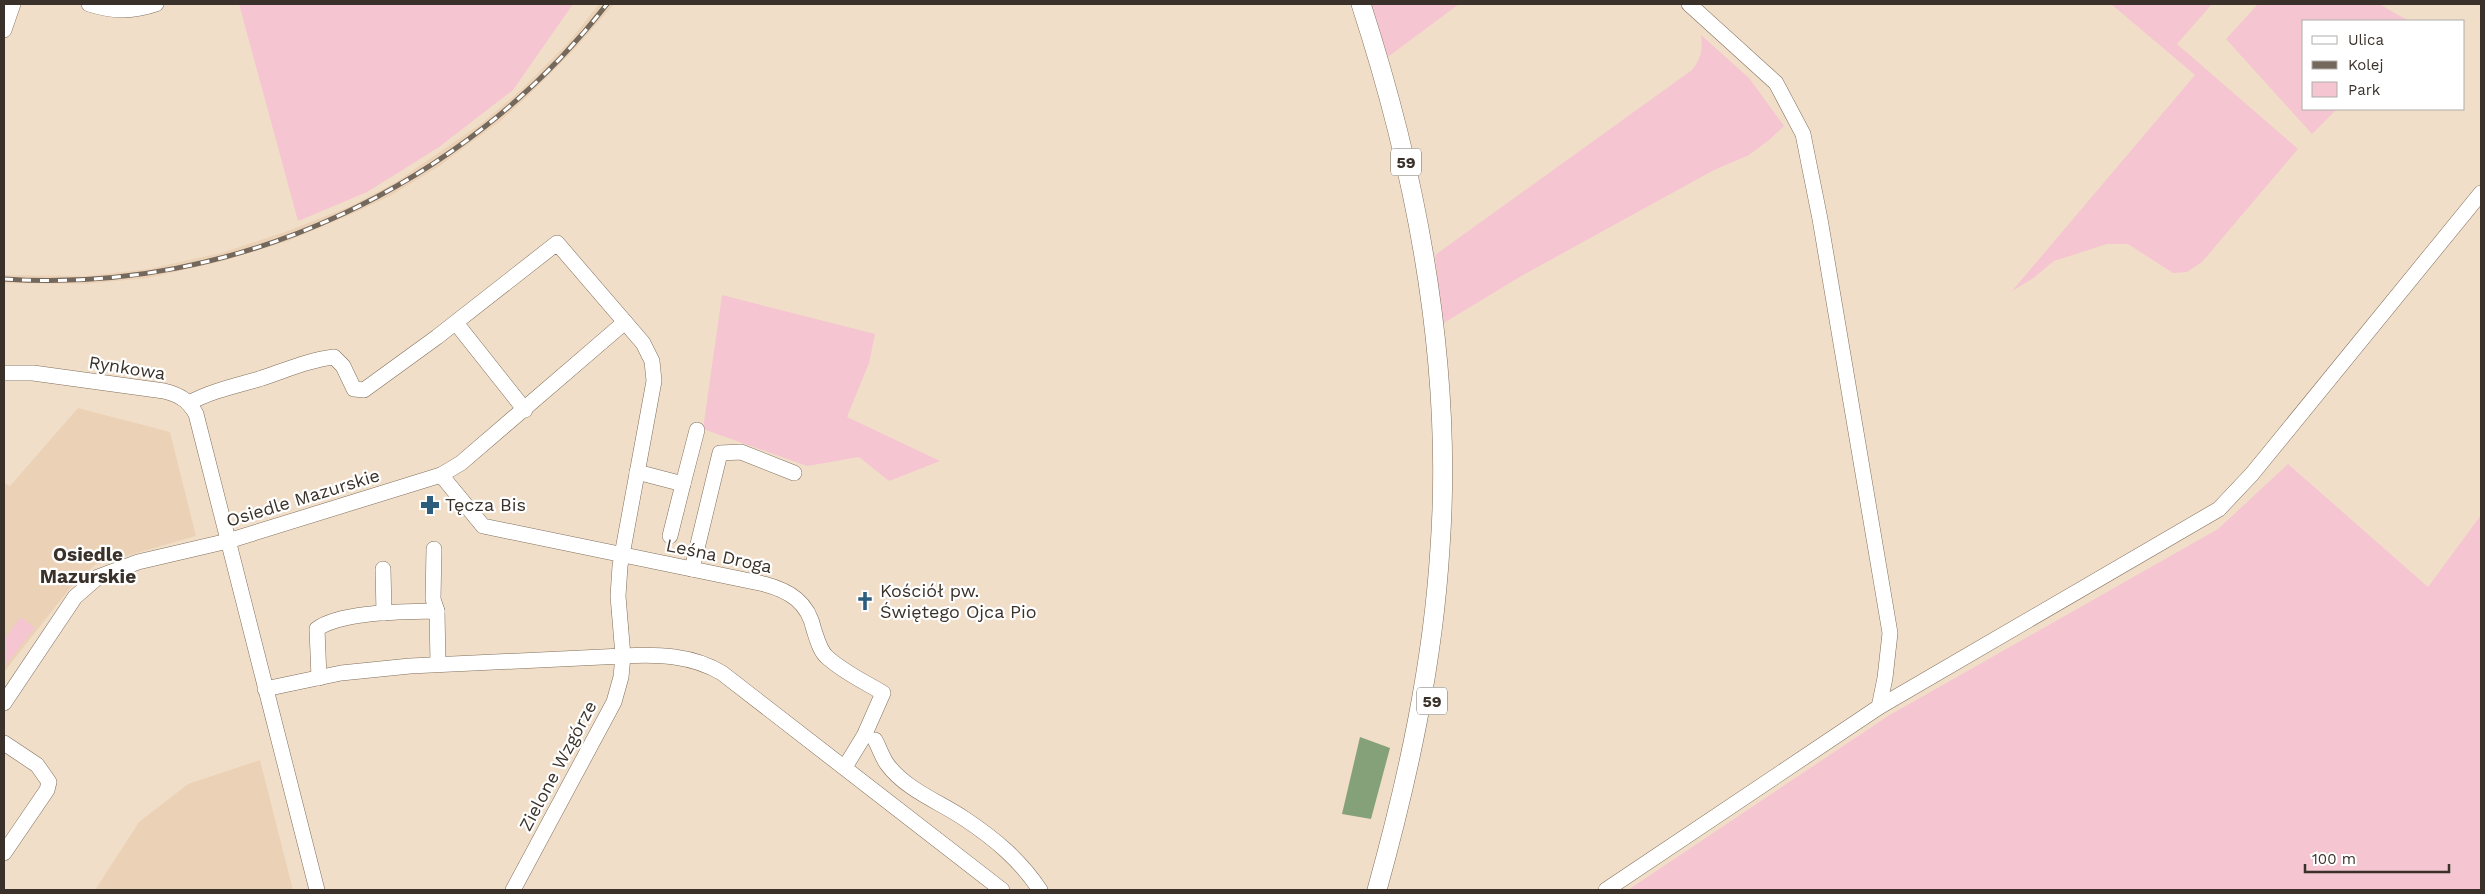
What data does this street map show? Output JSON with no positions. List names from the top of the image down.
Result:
{
  "streets": {
    "main road": ["59"],
    "street": [
      "Rynkowa",
      "Osiedle Mazurskie",
      "Leśna Droga",
      "Zielone Wzgórze"
    ]
  },
  "crossings": [
    ["Osiedle Mazurskie", "Leśna Droga"]
  ],
  "districts": ["Osiedle Mazurskie"],
  "places": {
    "pharmacy": ["Tęcza Bis"],
    "church": ["Kościół pw. Świętego Ojca Pio"]
  },
  "legend": ["Ulica", "Kolej", "Park"],
  "scale_bar": "100 m"
}
